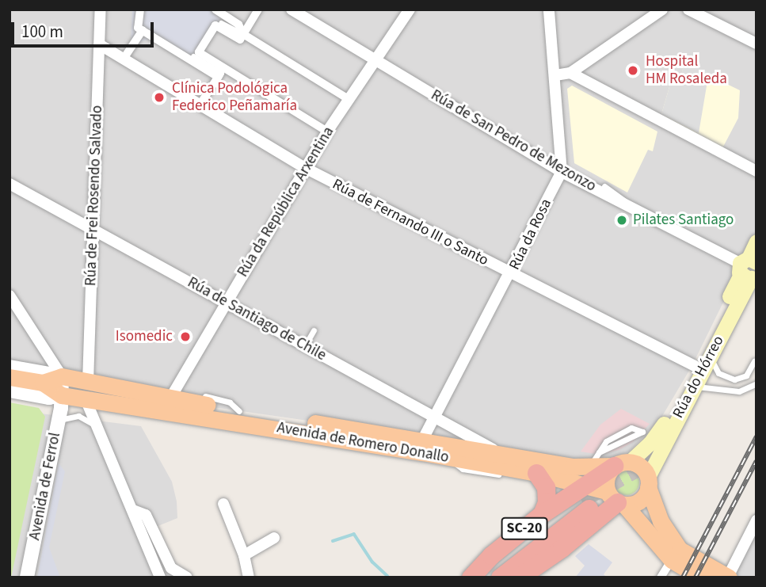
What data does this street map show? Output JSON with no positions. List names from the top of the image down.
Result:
{
  "streets": {
    "highway": ["SC-20"],
    "main road": ["Rúa do Hórreo", "Avenida de Romero Donallo"],
    "street": [
      "Rúa de San Pedro de Mezonzo",
      "Rúa de Frei Rosendo Salvado",
      "Rúa da República Arxentina",
      "Rúa de Fernando III o Santo",
      "Rúa da Rosa",
      "Rúa de Santiago de Chile",
      "Avenida de Ferrol"
    ]
  },
  "crossings": [
    ["Rúa de San Pedro de Mezonzo", "Rúa da República Arxentina"],
    ["Rúa de San Pedro de Mezonzo", "Rúa da Rosa"],
    ["Rúa de San Pedro de Mezonzo", "Rúa do Hórreo"],
    ["Rúa de Frei Rosendo Salvado", "Rúa de Fernando III o Santo"],
    ["Rúa de Frei Rosendo Salvado", "Rúa de Santiago de Chile"],
    ["Rúa de Frei Rosendo Salvado", "Avenida de Romero Donallo"],
    ["Rúa da República Arxentina", "Rúa de Fernando III o Santo"],
    ["Rúa da República Arxentina", "Rúa de Santiago de Chile"],
    ["Rúa da República Arxentina", "Avenida de Romero Donallo"],
    ["Rúa de Fernando III o Santo", "Rúa da Rosa"],
    ["Rúa de Fernando III o Santo", "Rúa do Hórreo"],
    ["Rúa da Rosa", "Rúa de Santiago de Chile"],
    ["Rúa da Rosa", "Avenida de Romero Donallo"],
    ["Rúa de Santiago de Chile", "Avenida de Romero Donallo"],
    ["Rúa do Hórreo", "Avenida de Romero Donallo"],
    ["Rúa do Hórreo", "SC-20"],
    ["Avenida de Romero Donallo", "Avenida de Ferrol"],
    ["Avenida de Romero Donallo", "SC-20"]
  ],
  "places": [
    "Hospital HM Rosaleda",
    "Clínica Podológica Federico Peñamaría",
    "Pilates Santiago",
    "Isomedic"
  ],
  "scale_bar": "100 m"
}
